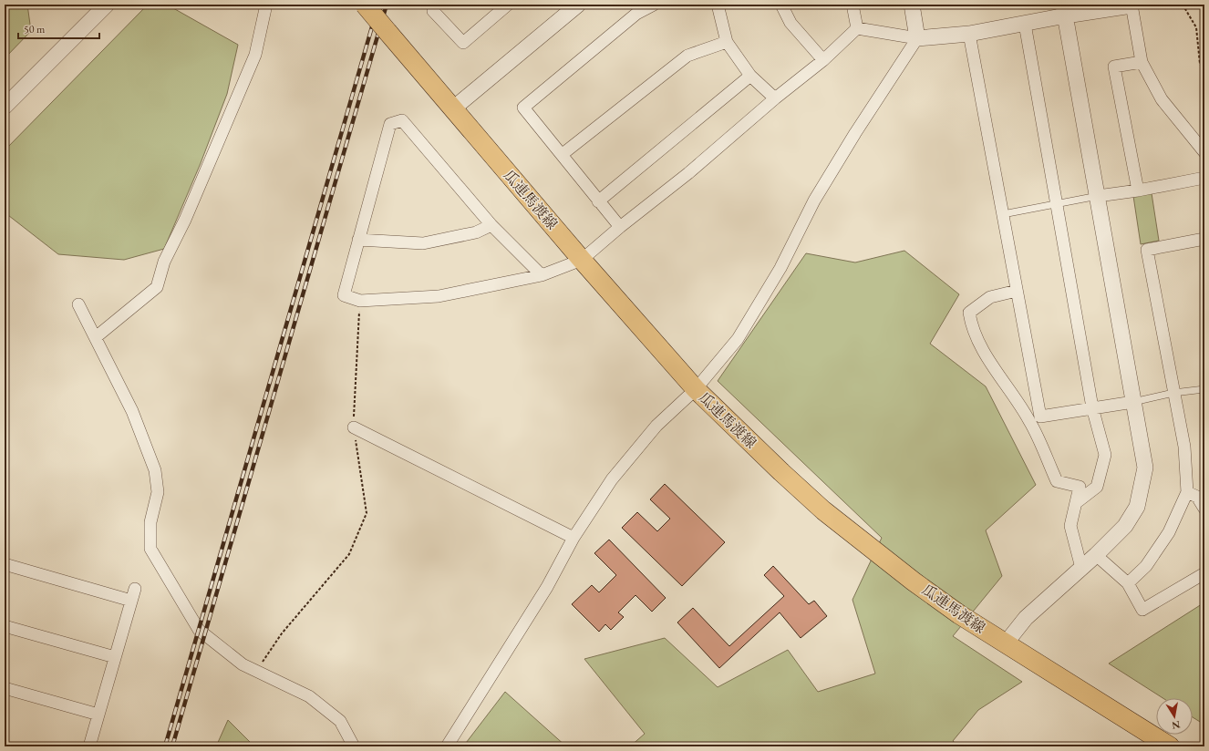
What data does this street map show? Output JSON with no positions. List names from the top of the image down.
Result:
{
  "streets": {
    "main road": ["瓜連馬渡線"]
  },
  "scale_bar": "50 m",
  "north": "bottom"
}
